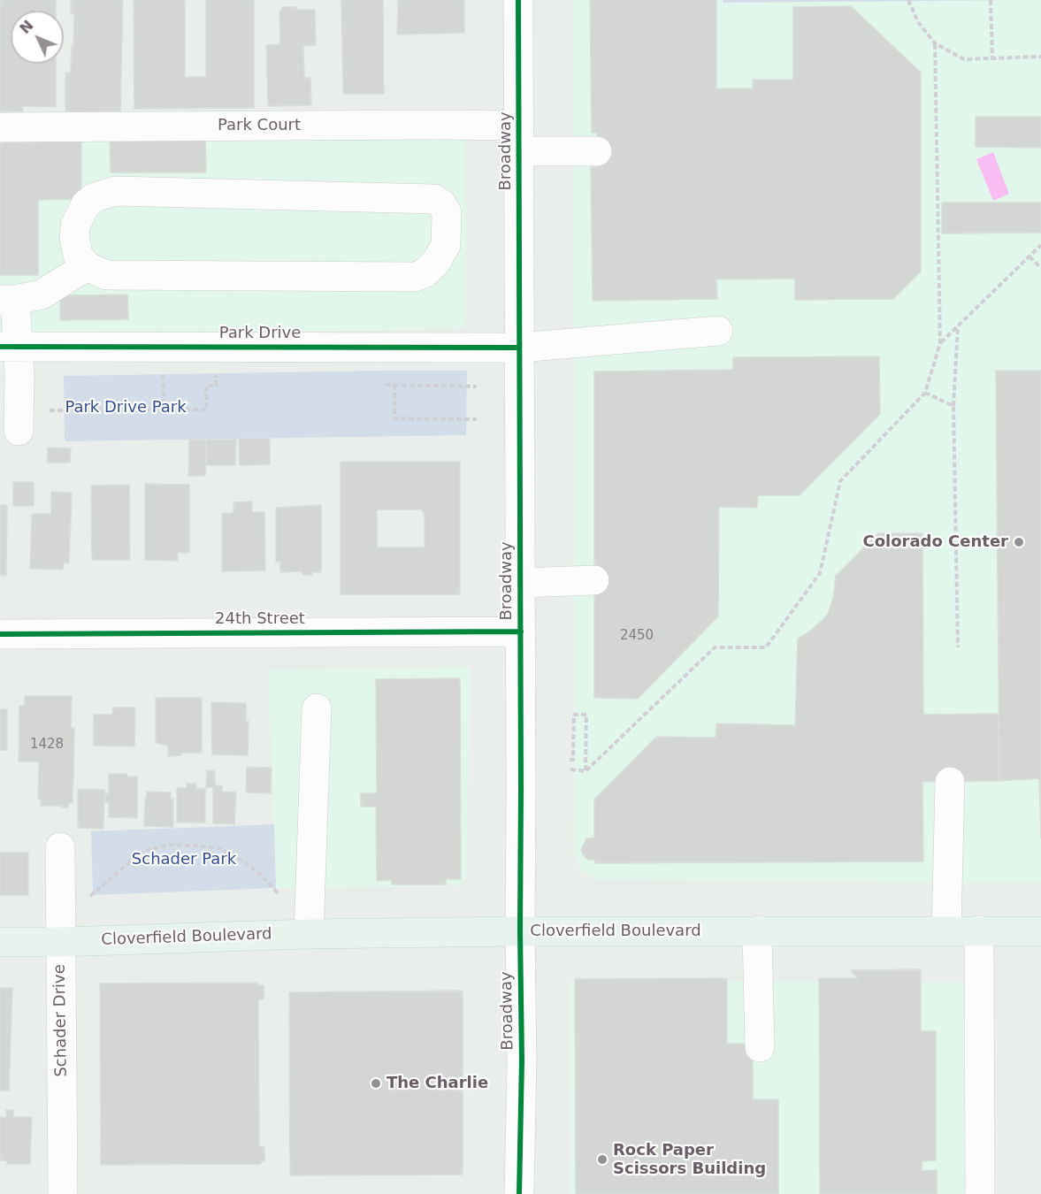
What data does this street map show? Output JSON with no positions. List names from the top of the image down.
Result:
{
  "streets": {
    "main road": ["Cloverfield Boulevard"],
    "street": [
      "Park Court",
      "Broadway",
      "Park Drive",
      "24th Street",
      "Schader Drive"
    ]
  },
  "crossings": [
    ["Park Court", "Broadway"],
    ["Broadway", "Park Drive"],
    ["Broadway", "24th Street"],
    ["Broadway", "Cloverfield Boulevard"],
    ["Cloverfield Boulevard", "Schader Drive"]
  ],
  "parks": ["Park Drive Park", "Schader Park"],
  "places": ["Colorado Center", "The Charlie", "Rock Paper Scissors Building"],
  "house_numbers": ["2450", "1428"],
  "north": "top left"
}
